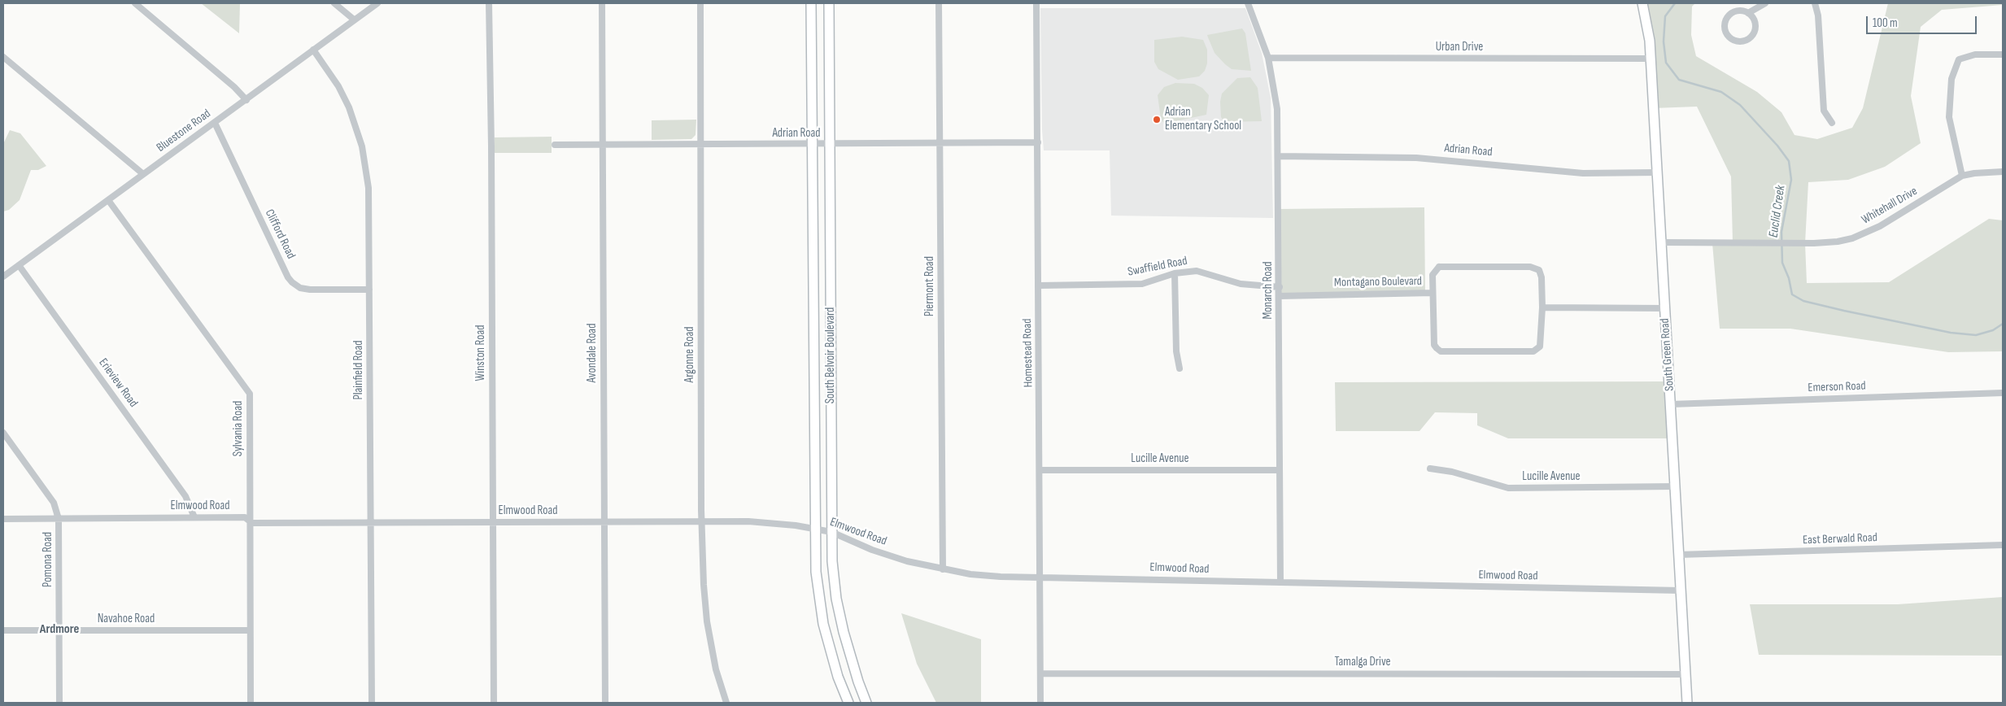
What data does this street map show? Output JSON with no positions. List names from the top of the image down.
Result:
{
  "streets": {
    "street": [
      "Urban Drive",
      "Bluestone Road",
      "Adrian Road",
      "Whitehall Drive",
      "Clifford Road",
      "Swaffield Road",
      "Montagano Boulevard",
      "Piermont Road",
      "Monarch Road",
      "Winston Road",
      "Avondale Road",
      "Homestead Road",
      "Argonne Road",
      "South Green Road",
      "South Belvoir Boulevard",
      "Plainfield Road",
      "Erieview Road",
      "Emerson Road",
      "Sylvania Road",
      "Lucille Avenue",
      "Elmwood Road",
      "East Berwald Road",
      "Pomona Road",
      "Navahoe Road",
      "Tamalga Drive"
    ]
  },
  "crossings": [
    ["Urban Drive", "Monarch Road"],
    ["Urban Drive", "South Green Road"],
    ["Bluestone Road", "Clifford Road"],
    ["Bluestone Road", "Plainfield Road"],
    ["Bluestone Road", "Erieview Road"],
    ["Bluestone Road", "Sylvania Road"],
    ["Adrian Road", "Piermont Road"],
    ["Adrian Road", "Monarch Road"],
    ["Adrian Road", "Avondale Road"],
    ["Adrian Road", "Homestead Road"],
    ["Adrian Road", "Argonne Road"],
    ["Adrian Road", "South Green Road"],
    ["Adrian Road", "South Belvoir Boulevard"],
    ["Whitehall Drive", "South Green Road"],
    ["Clifford Road", "Plainfield Road"],
    ["Swaffield Road", "Monarch Road"],
    ["Swaffield Road", "Homestead Road"],
    ["Montagano Boulevard", "Monarch Road"],
    ["Piermont Road", "Elmwood Road"],
    ["Monarch Road", "Lucille Avenue"],
    ["Monarch Road", "Elmwood Road"],
    ["Winston Road", "Elmwood Road"],
    ["Avondale Road", "Elmwood Road"],
    ["Homestead Road", "Lucille Avenue"],
    ["Homestead Road", "Elmwood Road"],
    ["Homestead Road", "Tamalga Drive"],
    ["Argonne Road", "Elmwood Road"],
    ["South Green Road", "Emerson Road"],
    ["South Green Road", "Lucille Avenue"],
    ["South Green Road", "Elmwood Road"],
    ["South Green Road", "East Berwald Road"],
    ["South Green Road", "Tamalga Drive"],
    ["South Belvoir Boulevard", "Elmwood Road"],
    ["Plainfield Road", "Elmwood Road"],
    ["Erieview Road", "Elmwood Road"],
    ["Sylvania Road", "Elmwood Road"],
    ["Sylvania Road", "Navahoe Road"],
    ["Elmwood Road", "Pomona Road"],
    ["Pomona Road", "Navahoe Road"]
  ],
  "districts": ["Ardmore"],
  "water": ["Euclid Creek"],
  "places": ["Adrian Elementary School"],
  "scale_bar": "100 m"
}
